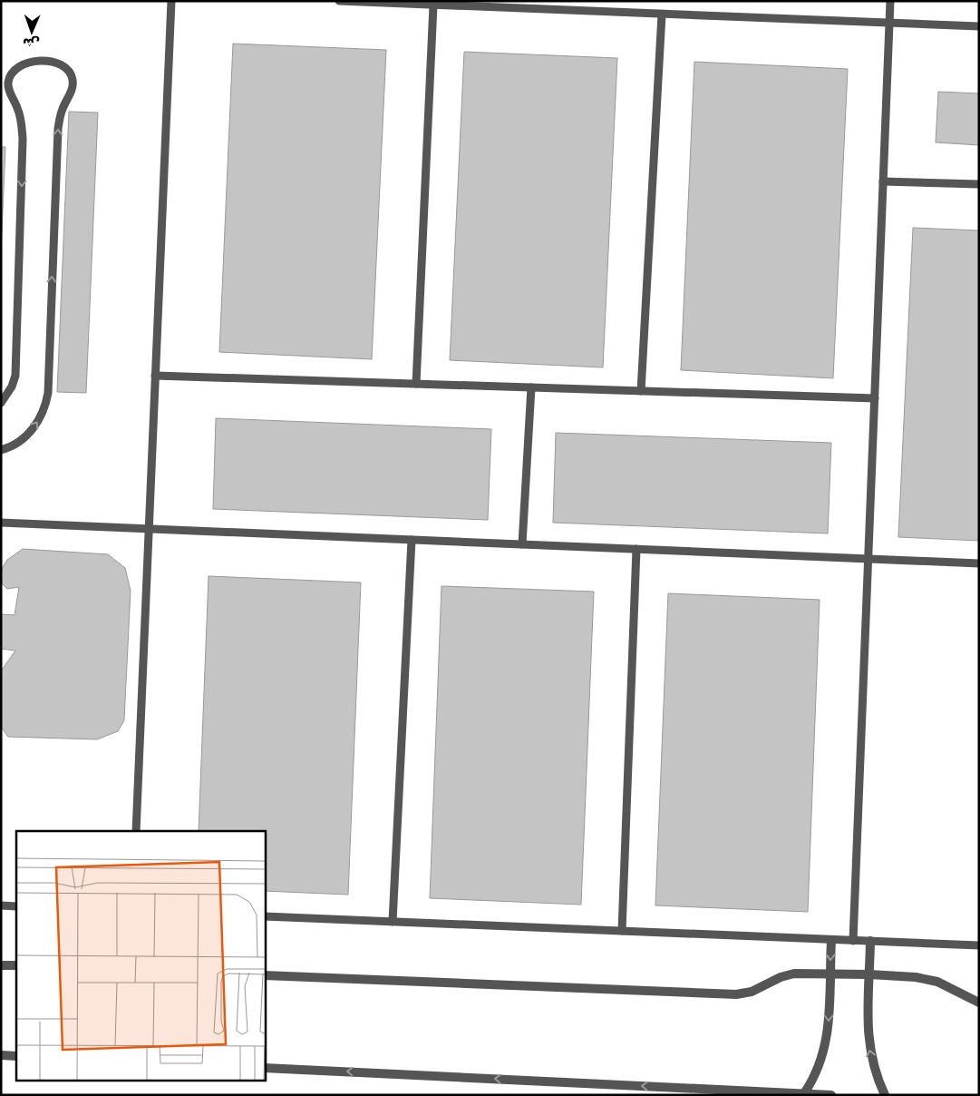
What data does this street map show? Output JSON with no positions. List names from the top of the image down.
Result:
{
  "north": "bottom"
}
